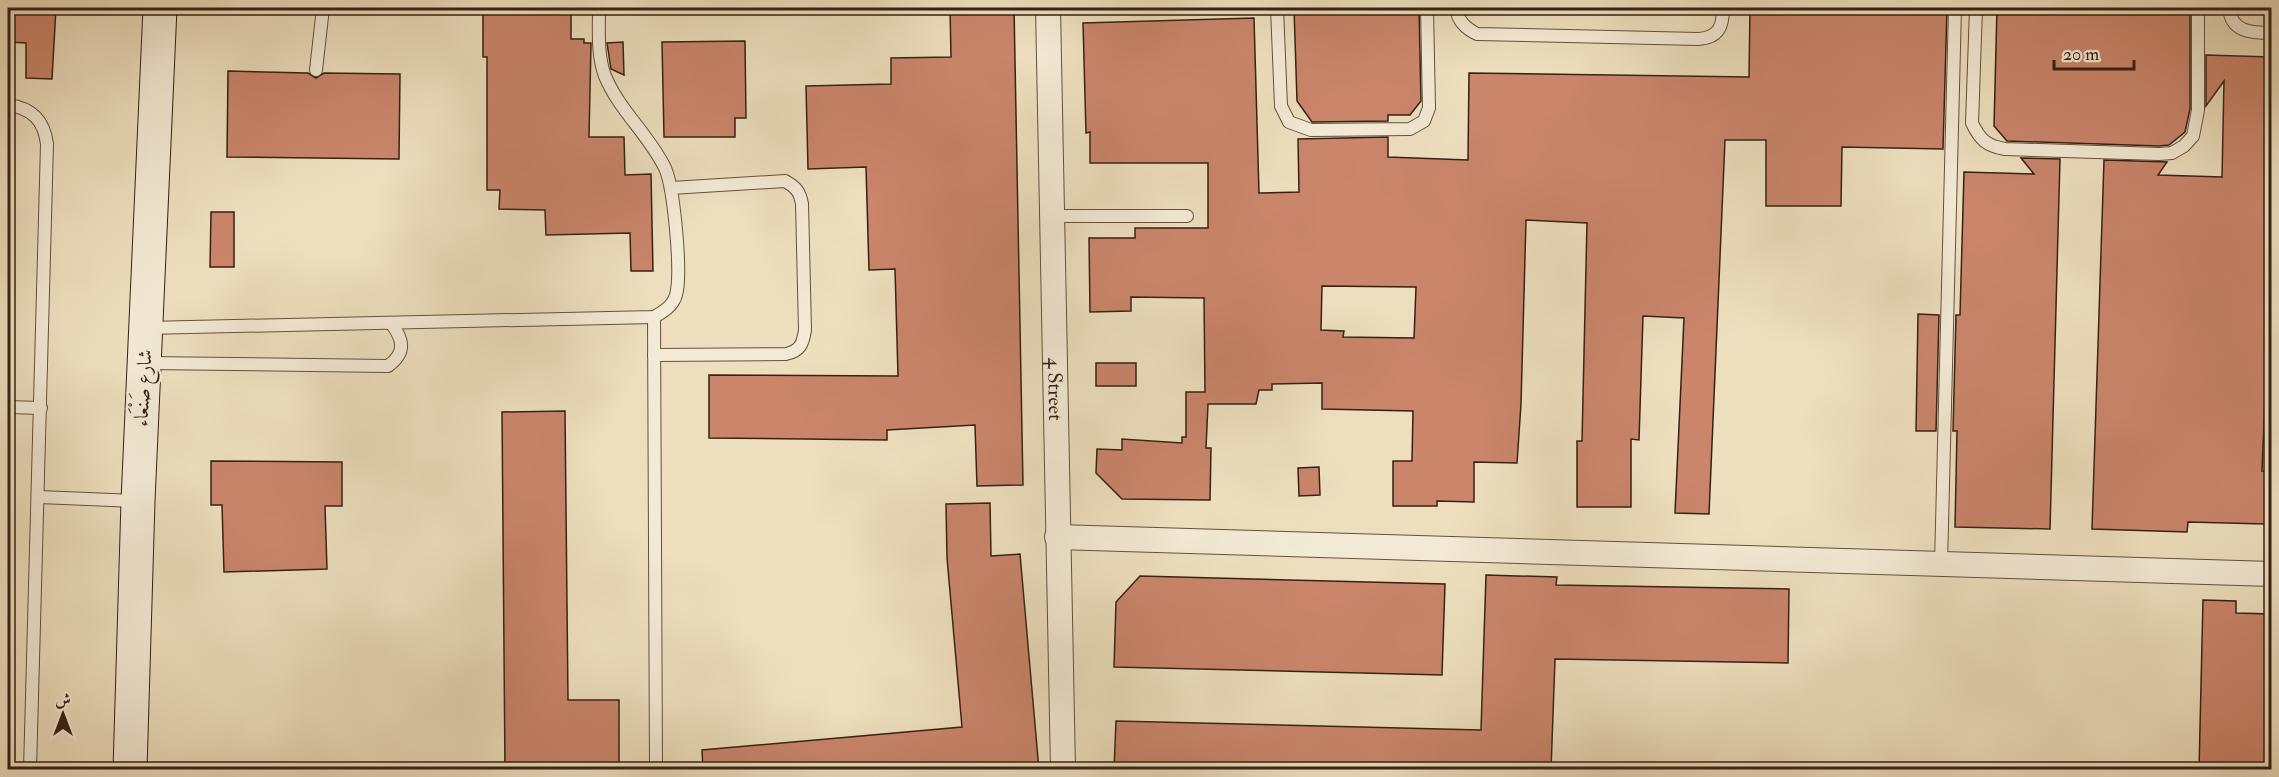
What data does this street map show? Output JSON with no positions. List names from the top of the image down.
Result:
{
  "streets": {
    "street": ["شارع صَنْعَاء", "4 Street"]
  },
  "scale_bar": "20 m",
  "north": "top"
}
